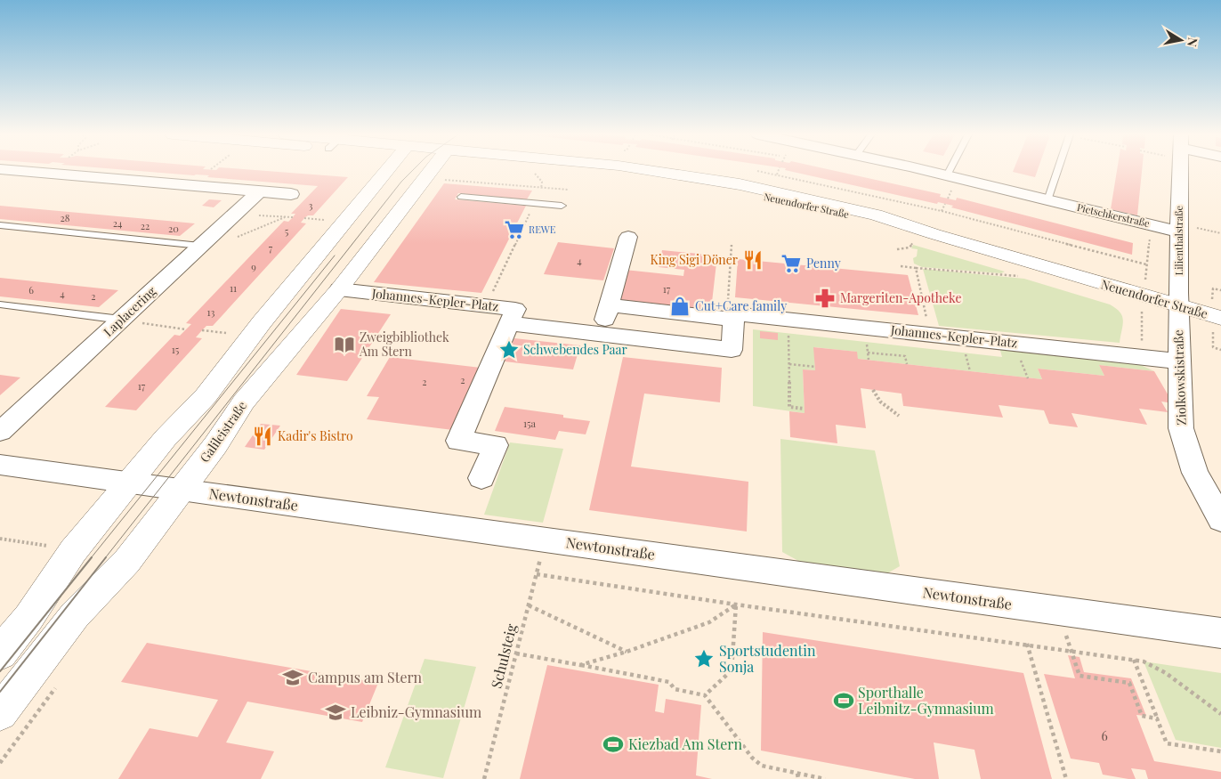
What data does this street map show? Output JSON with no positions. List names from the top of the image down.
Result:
{
  "streets": {
    "street": [
      "Neuendorfer Straße",
      "Pietschkerstraße",
      "Lilienthalstraße",
      "Johannes-Kepler-Platz",
      "Laplacering",
      "Ziolkowskistraße",
      "Galileistraße",
      "Newtonstraße"
    ],
    "path": ["Schulsteig"]
  },
  "crossings": [
    ["Neuendorfer Straße", "Lilienthalstraße"],
    ["Neuendorfer Straße", "Ziolkowskistraße"],
    ["Pietschkerstraße", "Lilienthalstraße"],
    ["Lilienthalstraße", "Ziolkowskistraße"],
    ["Johannes-Kepler-Platz", "Ziolkowskistraße"],
    ["Johannes-Kepler-Platz", "Galileistraße"],
    ["Galileistraße", "Newtonstraße"],
    ["Newtonstraße", "Schulsteig"]
  ],
  "places": {
    "supermarket": ["REWE", "Penny"],
    "restaurant": ["King Sigi Döner", "Kadir's Bistro"],
    "pharmacy": ["Margeriten-Apotheke"],
    "shop": ["Cut+Care family"],
    "library": ["Zweigbibliothek Am Stern"],
    "place": ["Schwebendes Paar", "Sportstudentin Sonja"],
    "school or university": ["Campus am Stern", "Leibniz-Gymnasium"],
    "sports": ["Sporthalle Leibnitz-Gymnasium", "Kiezbad Am Stern"]
  },
  "house_numbers": [
    "3",
    "28",
    "24",
    "22",
    "20",
    "5",
    "7",
    "4",
    "9",
    "11",
    "17",
    "6",
    "4",
    "2",
    "13",
    "15",
    "2",
    "2",
    "17",
    "15a",
    "6"
  ],
  "north": "right"
}
